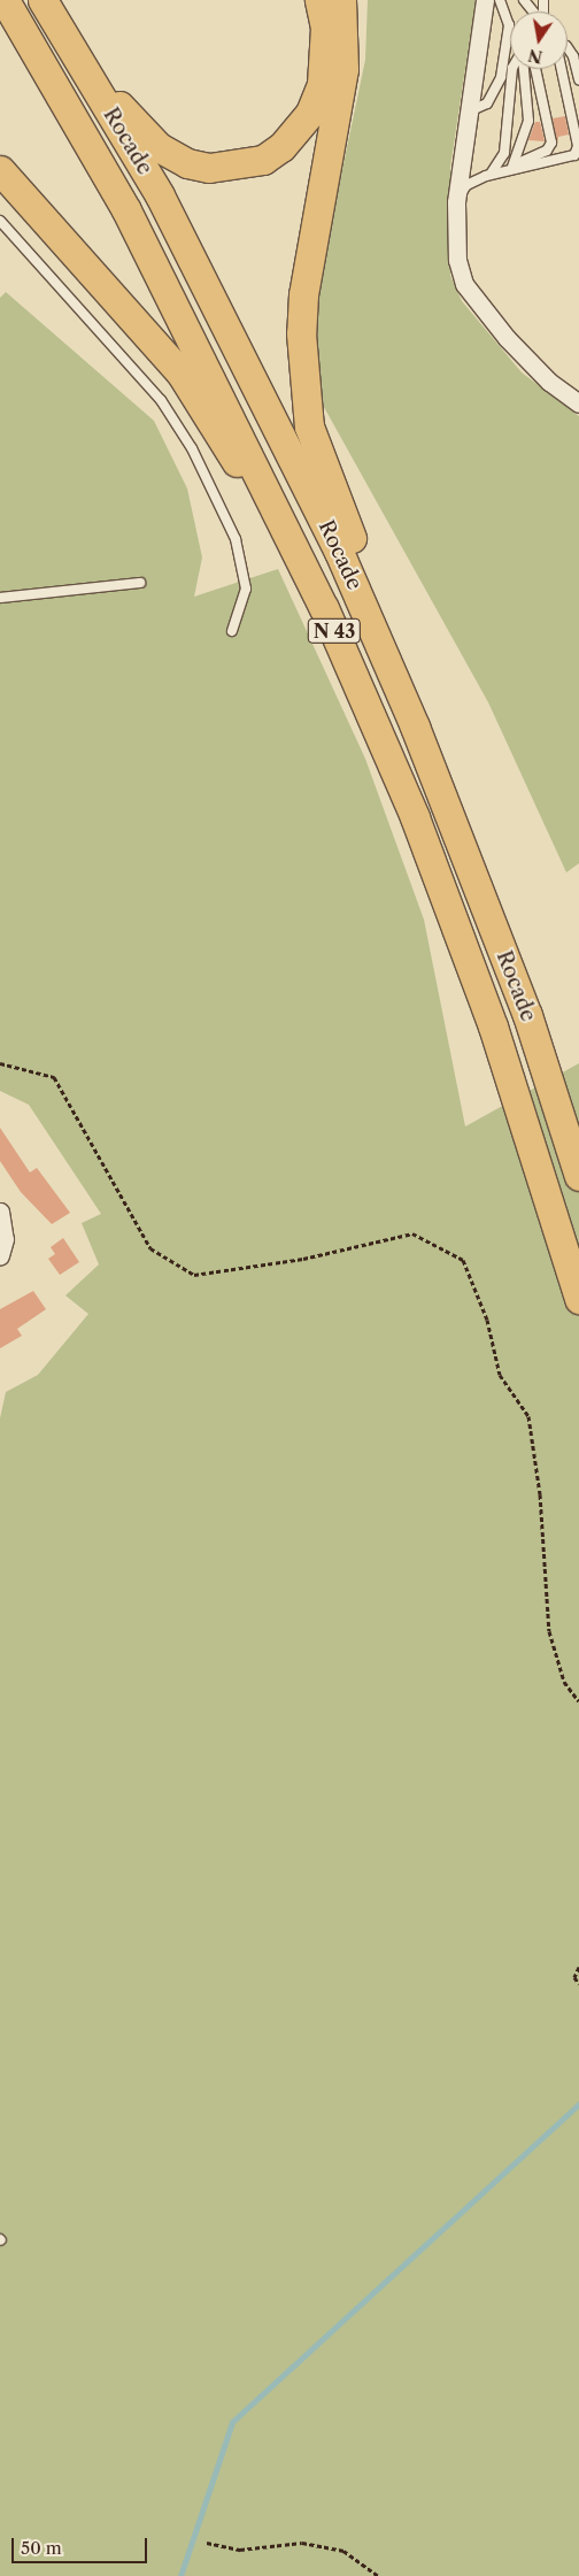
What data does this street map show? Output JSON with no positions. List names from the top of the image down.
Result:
{
  "streets": {
    "highway": ["Rocade", "N 43"]
  },
  "scale_bar": "50 m",
  "north": "bottom"
}
